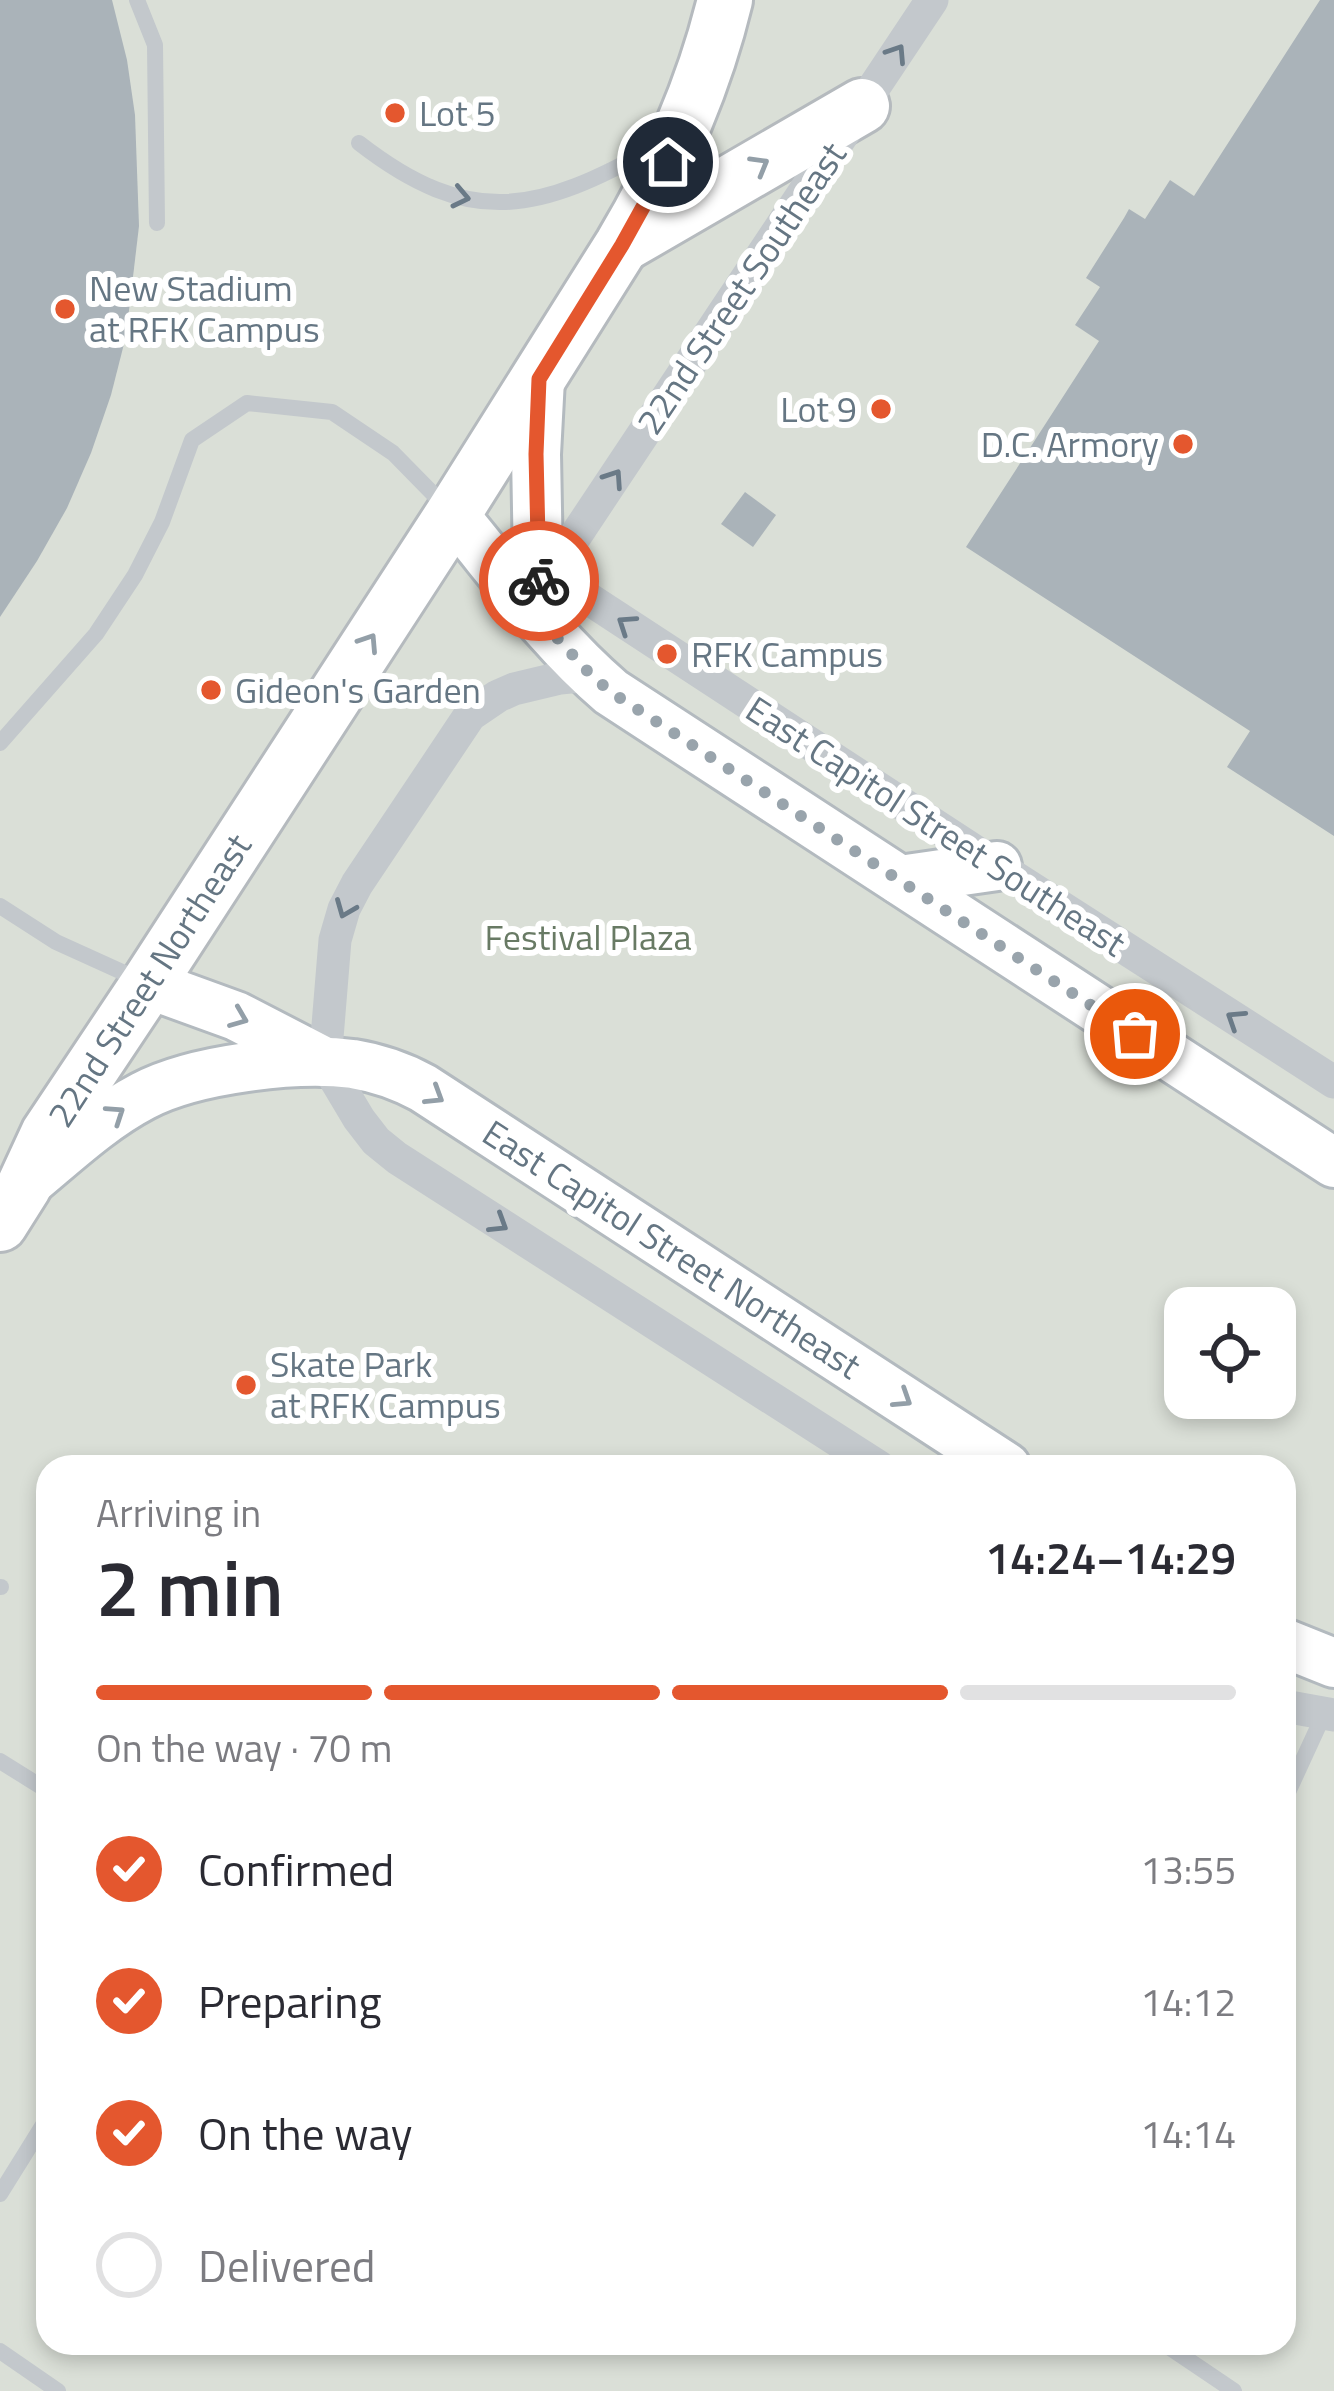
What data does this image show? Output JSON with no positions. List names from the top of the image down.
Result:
{
  "streets": {
    "main road": ["East Capitol Street Southeast", "22nd Street Northeast", "East Capitol Street Northeast"],
    "street": ["22nd Street Southeast"]
  },
  "crossings": [
    ["22nd Street Southeast", "East Capitol Street Southeast"],
    ["East Capitol Street Southeast", "22nd Street Northeast"],
    ["22nd Street Northeast", "East Capitol Street Northeast"]
  ],
  "one_way": [
    "22nd Street Southeast",
    "East Capitol Street Southeast",
    "22nd Street Northeast",
    "East Capitol Street Northeast"
  ],
  "parks": ["Festival Plaza"],
  "places": [
    "Lot 5",
    "New Stadium at RFK Campus",
    "Lot 9",
    "D.C. Armory",
    "RFK Campus",
    "Gideon's Garden",
    "Skate Park at RFK Campus"
  ],
  "page": {
    "heading": ["2 min", "Arriving in", "14:24–14:29"],
    "bar": "On the way · 70 m",
    "list": [
      ["Confirmed", "13:55"],
      ["Preparing", "14:12"],
      ["On the way", "14:14"],
      "Delivered"
    ]
  }
}
